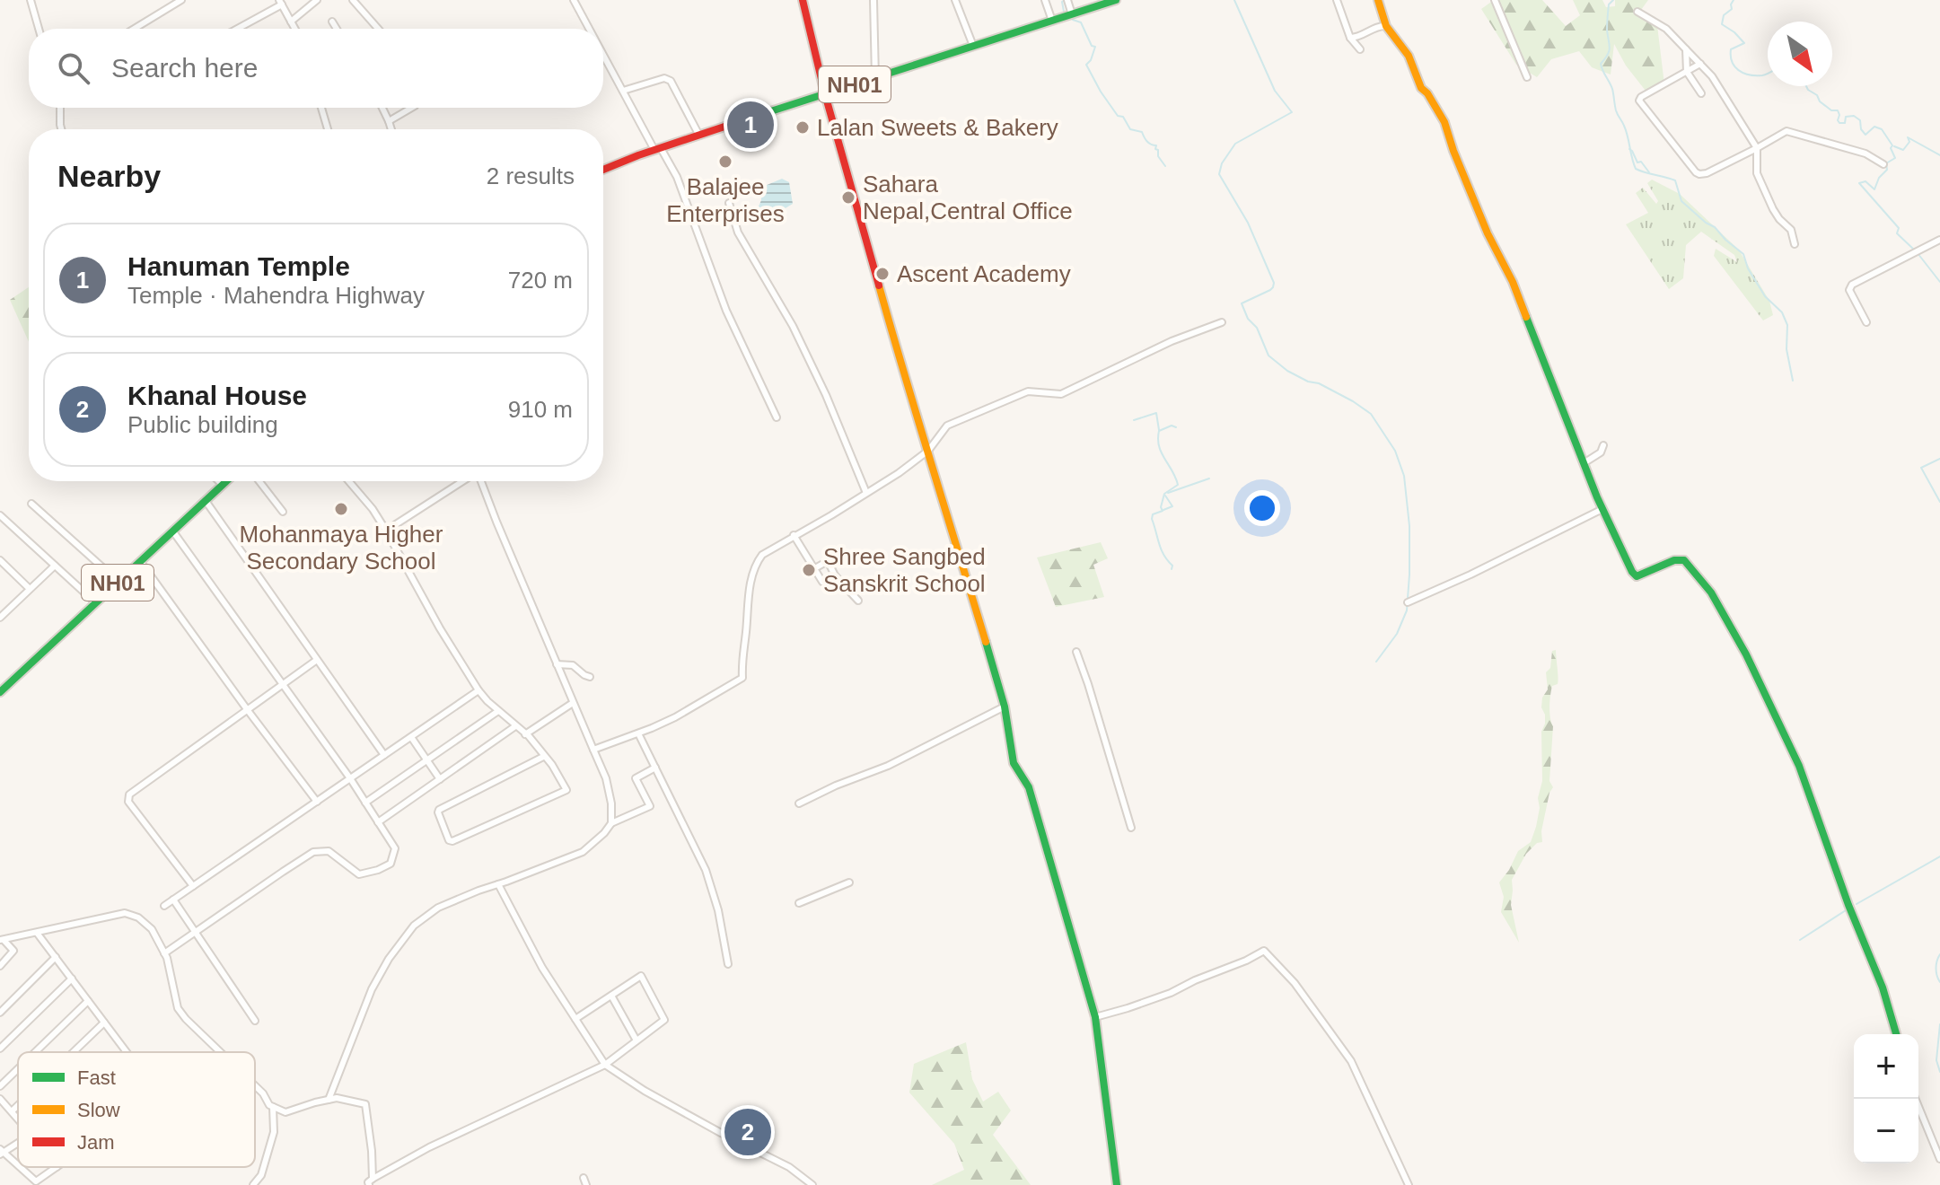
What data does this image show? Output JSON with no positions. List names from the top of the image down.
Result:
{
  "streets": {
    "main road": ["NH01"]
  },
  "places": [
    "Lalan Sweets & Bakery",
    "Balajee Enterprises",
    "Sahara Nepal,Central Office",
    "Ascent Academy",
    "Mohanmaya Higher Secondary School",
    "Shree Sangbed Sanskrit School"
  ],
  "legend": ["Fast", "Slow", "Jam"],
  "north": "bottom right",
  "page": {
    "search": "Search here",
    "pins": ["1", "2"],
    "heading": ["Nearby", "2 results"],
    "list": [
      {
        "mark": "1",
        "name": "Hanuman Temple",
        "note": "Temple · Mahendra Highway",
        "value": "720 m"
      },
      {
        "mark": "2",
        "name": "Khanal House",
        "note": "Public building",
        "value": "910 m"
      }
    ],
    "map_buttons": ["+", "−"]
  }
}
